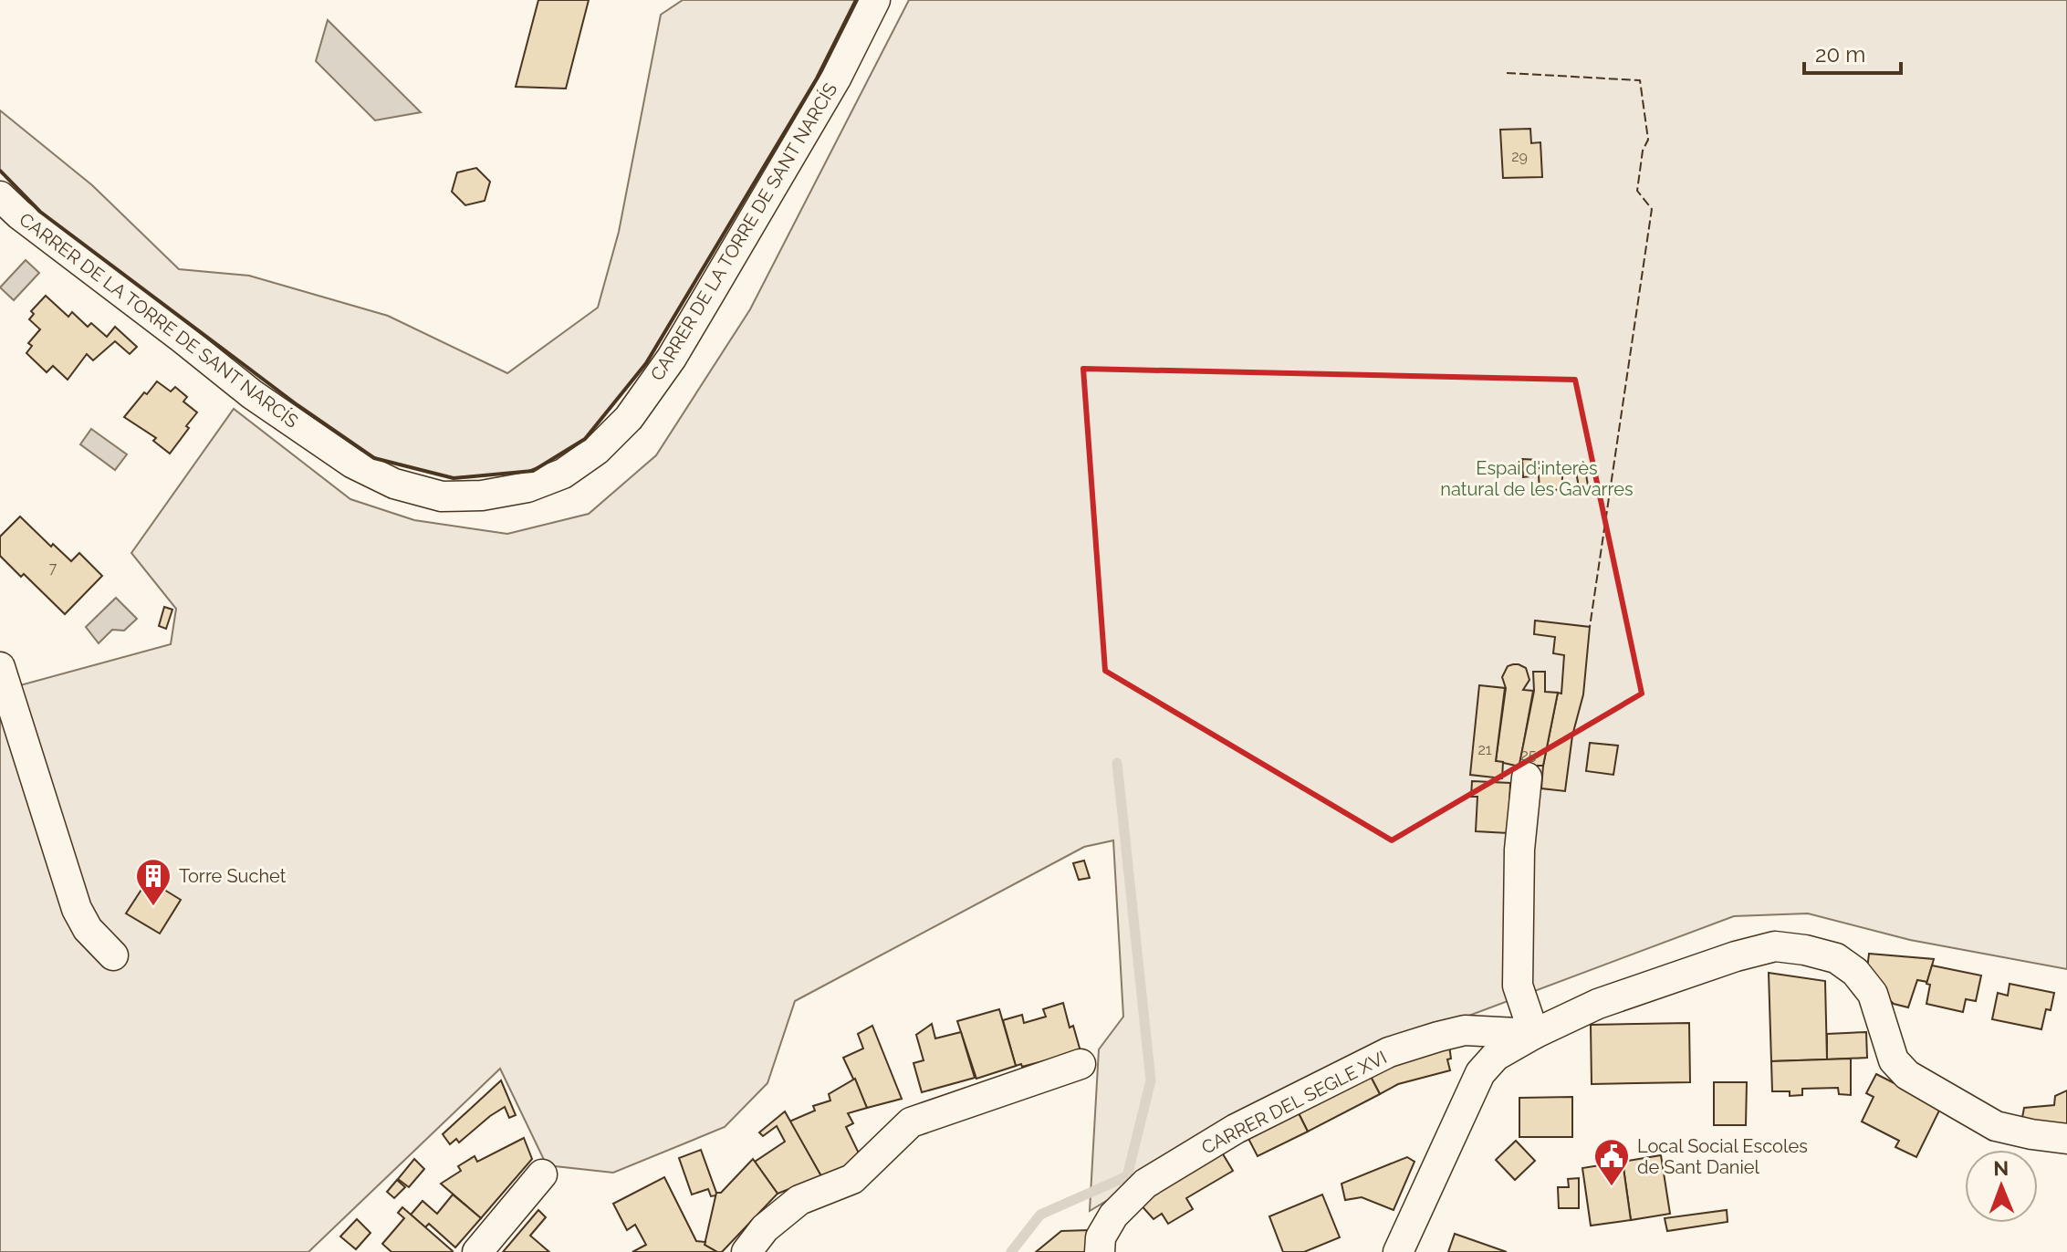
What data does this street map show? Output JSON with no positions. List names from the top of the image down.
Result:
{
  "streets": {
    "street": ["CARRER DE LA TORRE DE SANT NARCÍS", "CARRER DEL SEGLE XVI"]
  },
  "parks": ["Espai d'interès natural de les Gavarres"],
  "places": {
    "building": ["Torre Suchet"],
    "public building": ["Local Social Escoles de Sant Daniel"]
  },
  "house_numbers": [
    "29",
    "7",
    "21",
    "25"
  ],
  "scale_bar": "20 m",
  "north": "top"
}
